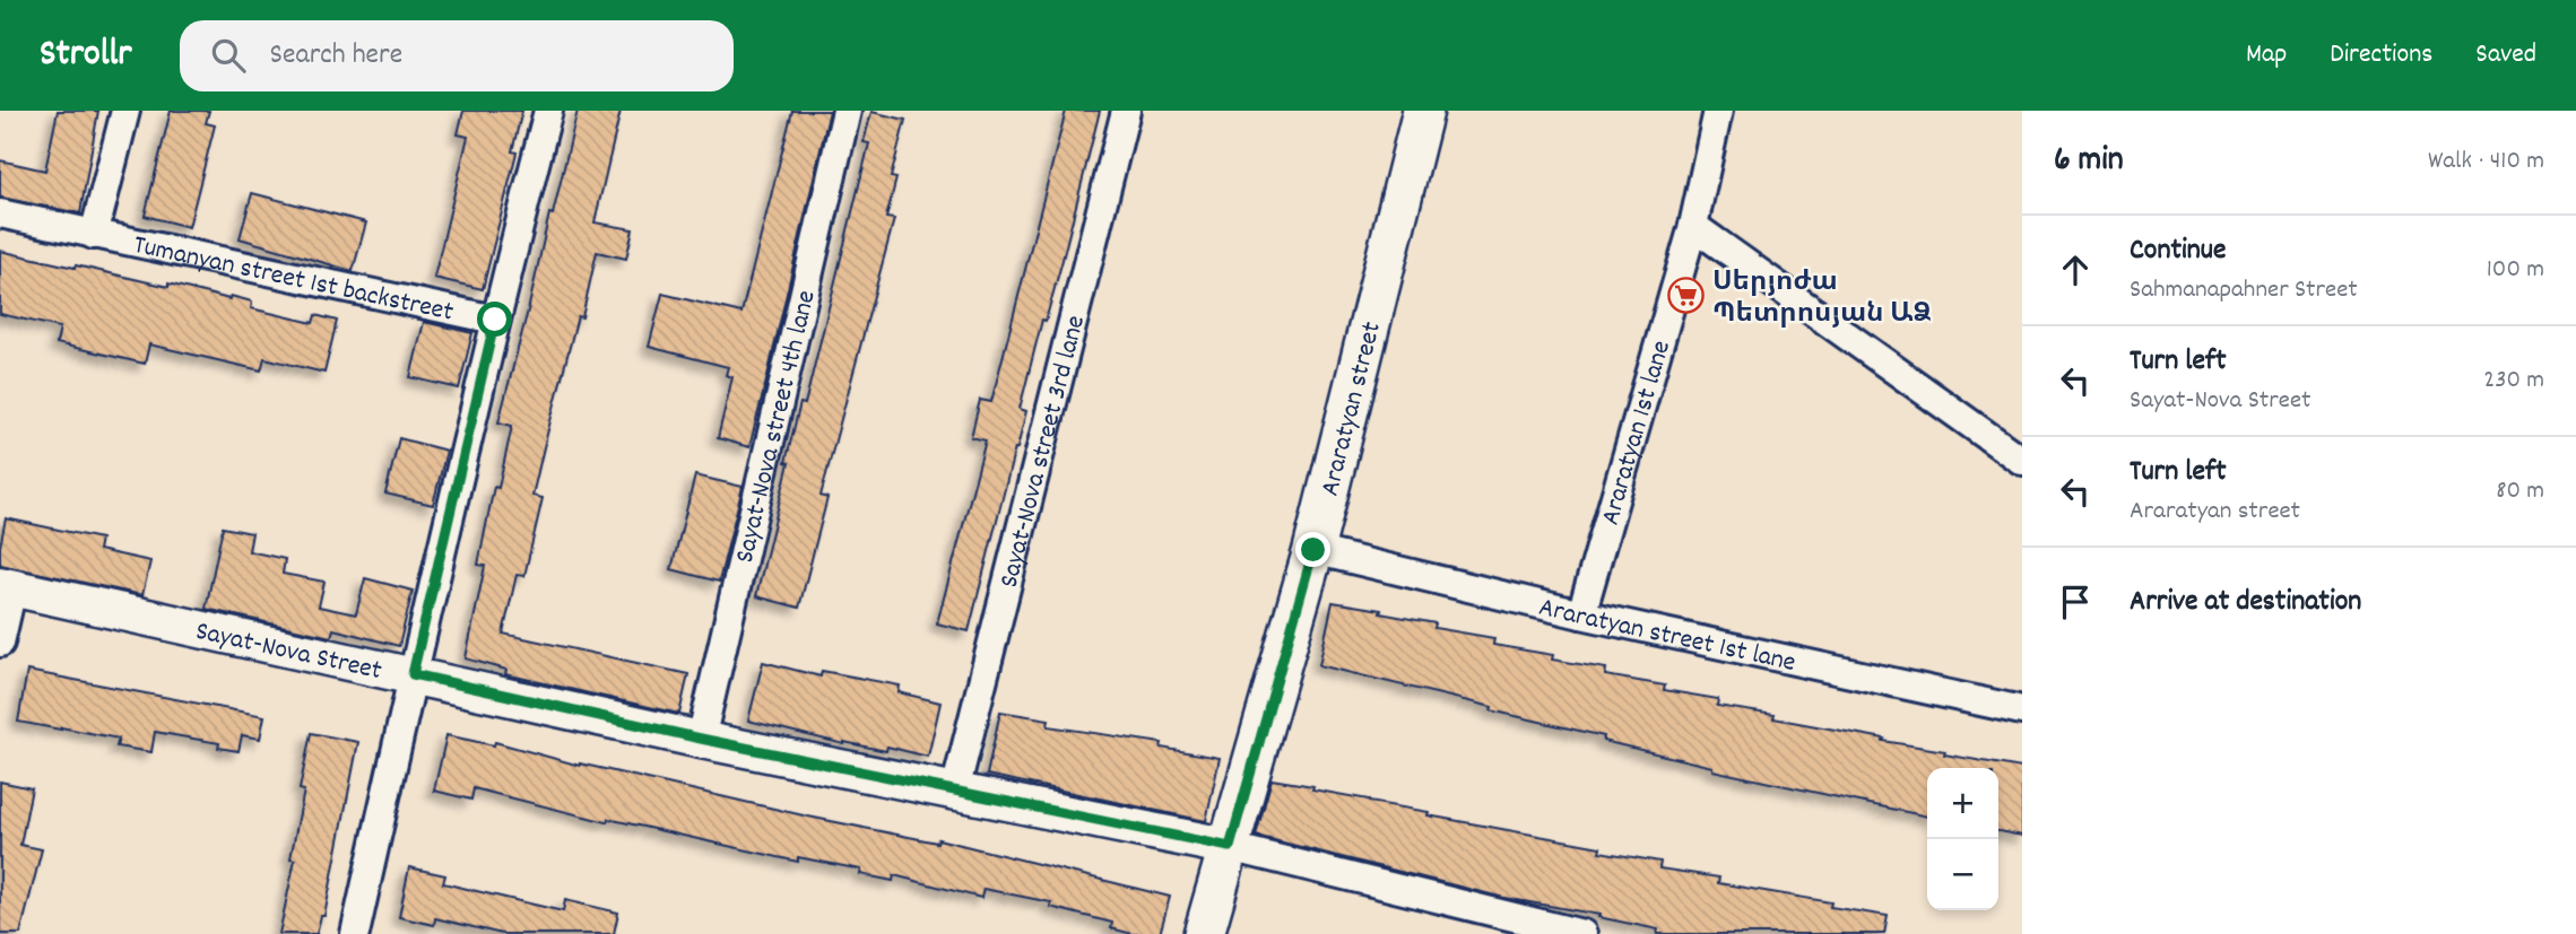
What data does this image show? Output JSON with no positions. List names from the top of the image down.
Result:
{
  "streets": {
    "main road": ["Araratyan street"],
    "street": [
      "Tumanyan street 1st backstreet",
      "Sayat-Nova street 4th lane",
      "Araratyan 1st lane",
      "Sayat-Nova street 3rd lane",
      "Araratyan street 1st lane",
      "Sayat-Nova Street"
    ]
  },
  "crossings": [
    ["Araratyan street", "Araratyan street 1st lane"],
    ["Araratyan street", "Sayat-Nova Street"],
    ["Sayat-Nova street 4th lane", "Sayat-Nova Street"],
    ["Araratyan 1st lane", "Araratyan street 1st lane"],
    ["Sayat-Nova street 3rd lane", "Sayat-Nova Street"]
  ],
  "places": {
    "supermarket": ["Սերյոժա Պետրոսյան ԱՁ"]
  },
  "page": {
    "header": "Strollr",
    "search": "Search here",
    "nav": ["Map", "Directions", "Saved"],
    "heading": ["6 min", "Walk · 410 m"],
    "list": [
      ["Continue", "Sahmanapahner Street", "100 m"],
      ["Turn left", "Sayat-Nova Street", "230 m"],
      ["Turn left", "Araratyan street", "80 m"],
      "Arrive at destination"
    ],
    "map_buttons": ["+", "−"]
  }
}
